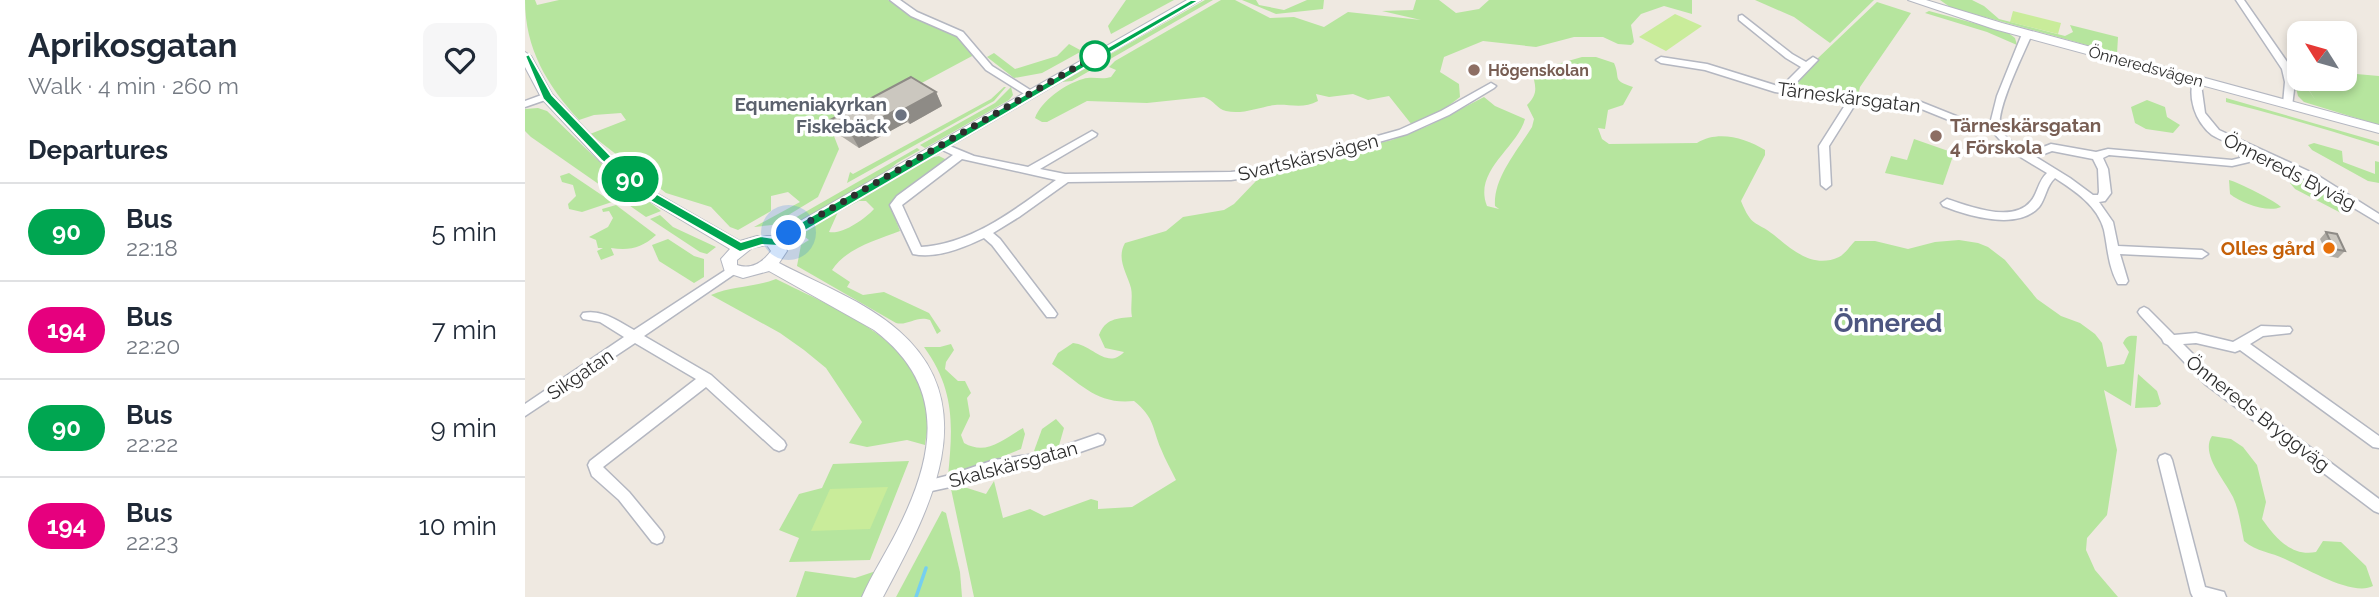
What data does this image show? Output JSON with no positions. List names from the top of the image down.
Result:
{
  "streets": {
    "street": [
      "Önneredsvägen",
      "Tärneskärsgatan",
      "Svartskärsvägen",
      "Önnereds Byväg",
      "Sikgatan",
      "Önnereds Bryggväg",
      "Skalskärsgatan"
    ]
  },
  "crossings": [
    ["Önneredsvägen", "Önnereds Byväg"]
  ],
  "districts": ["Önnered"],
  "places": [
    "Högenskolan",
    "Equmeniakyrkan Fiskebäck",
    "Tärneskärsgatan 4 Förskola",
    "Olles gård"
  ],
  "lines": ["bus line 90"],
  "north": "top left",
  "page": {
    "heading": [
      ["Aprikosgatan", "Walk · 4 min · 260 m"],
      "Departures"
    ],
    "on_map": "90",
    "list": [
      {
        "mark": "90",
        "name": "Bus",
        "note": "22:18",
        "value": "5 min"
      },
      {
        "mark": "194",
        "name": "Bus",
        "note": "22:20",
        "value": "7 min"
      },
      {
        "mark": "90",
        "name": "Bus",
        "note": "22:22",
        "value": "9 min"
      },
      {
        "mark": "194",
        "name": "Bus",
        "note": "22:23",
        "value": "10 min"
      }
    ]
  }
}
